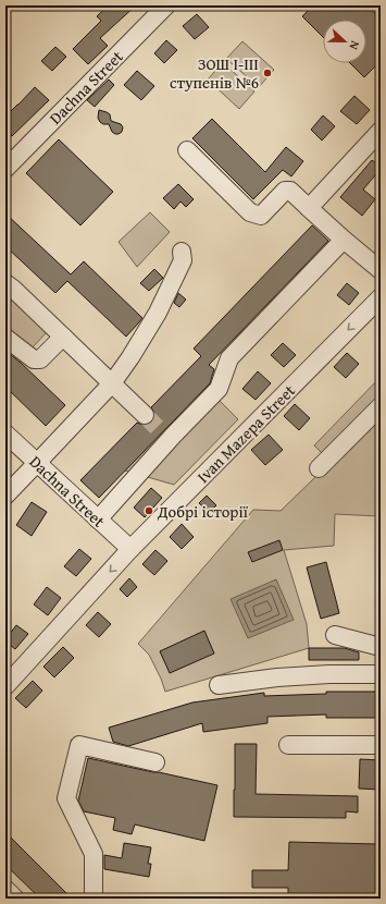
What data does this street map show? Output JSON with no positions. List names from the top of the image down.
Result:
{
  "streets": {
    "street": ["Dachna Street", "Ivan Mazepa Street"]
  },
  "crossings": [
    ["Dachna Street", "Ivan Mazepa Street"]
  ],
  "places": ["ЗОШ І-ІІІ ступенів №6", "Добрі історії"],
  "north": "right"
}
